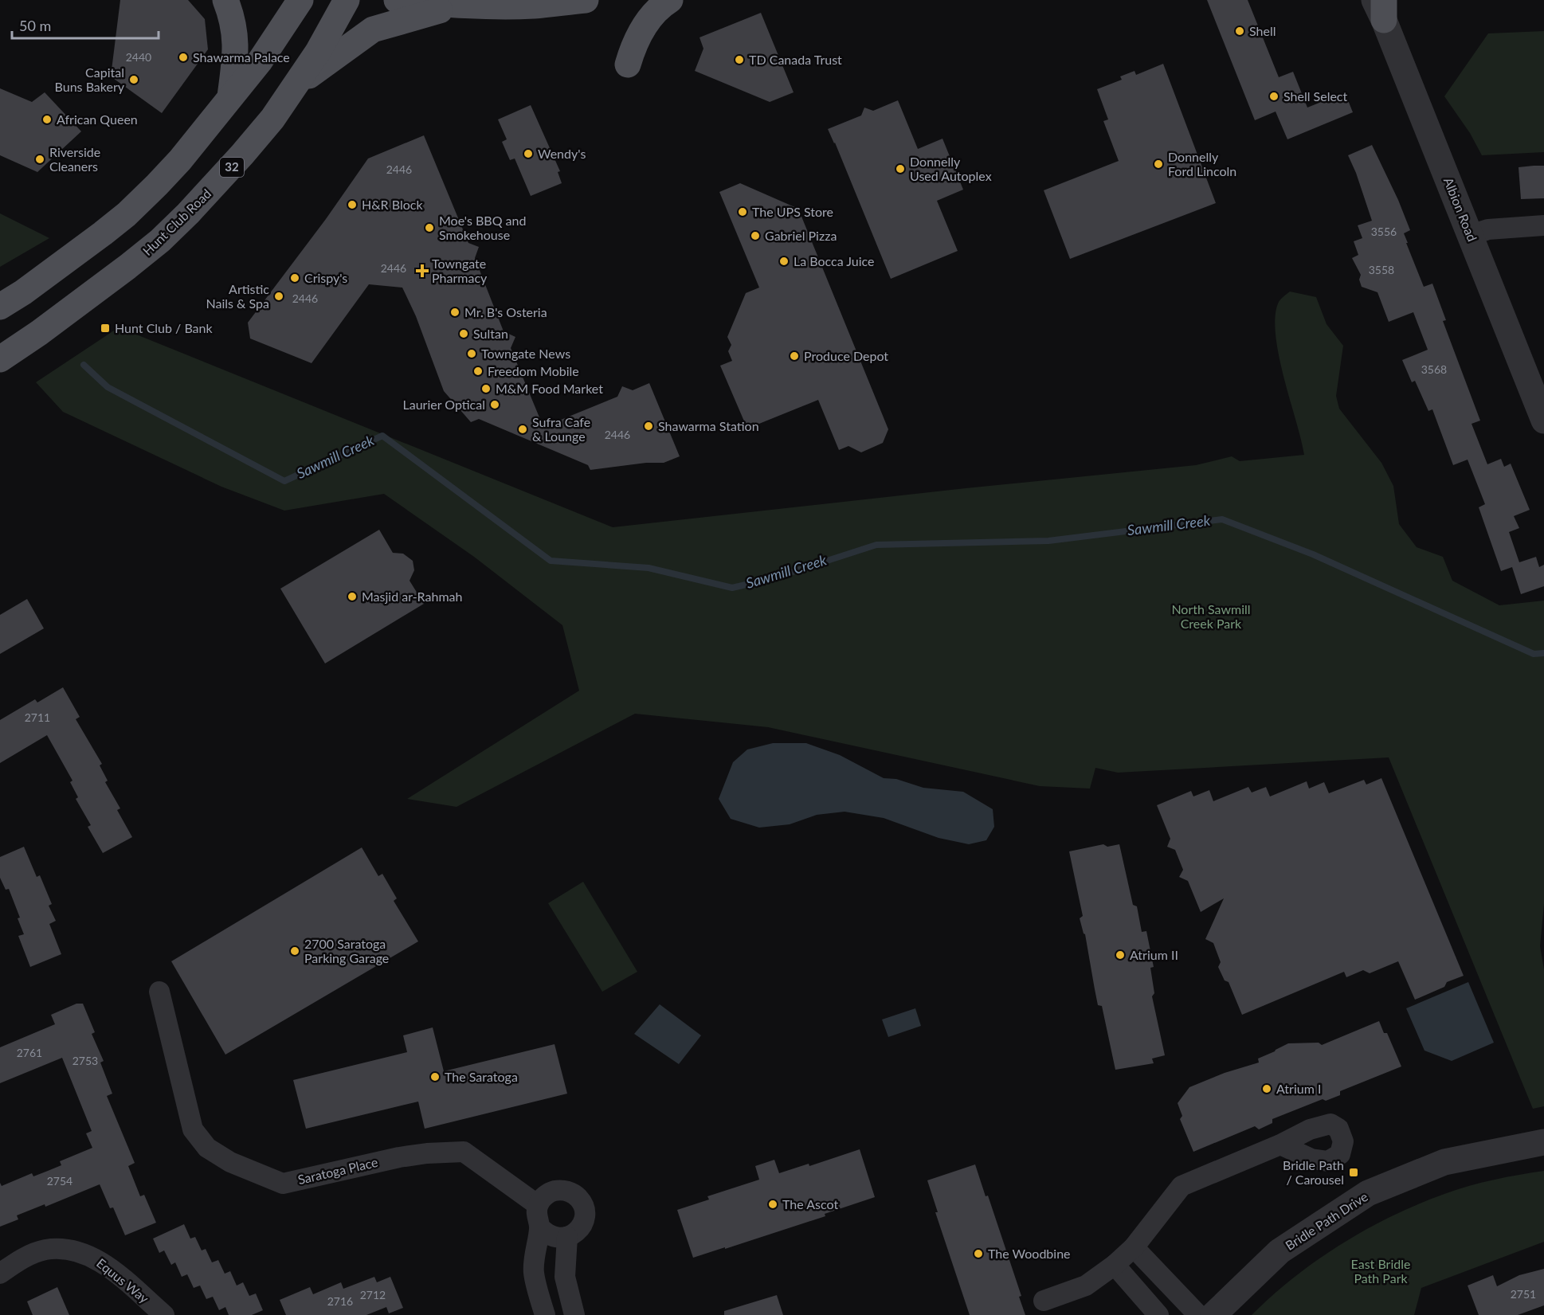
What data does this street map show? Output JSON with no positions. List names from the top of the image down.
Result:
{
  "streets": {
    "main road": ["32", "Hunt Club Road"],
    "street": [
      "Albion Road",
      "Saratoga Place",
      "Bridle Path Drive",
      "Equus Way"
    ]
  },
  "water": ["Sawmill Creek"],
  "parks": ["North Sawmill Creek Park", "East Bridle Path Park"],
  "places": {
    "other": [
      "Shell",
      "Shawarma Palace",
      "TD Canada Trust",
      "Capital Buns Bakery",
      "Shell Select",
      "African Queen",
      "Wendy's",
      "Riverside Cleaners",
      "Donnelly Ford Lincoln",
      "Donnelly Used Autoplex",
      "H&R Block",
      "The UPS Store",
      "Moe's BBQ and Smokehouse",
      "Gabriel Pizza",
      "La Bocca Juice",
      "Crispy's",
      "Artistic Nails & Spa",
      "Mr. B's Osteria",
      "Sultan",
      "Towngate News",
      "Produce Depot",
      "Freedom Mobile",
      "M&M Food Market",
      "Laurier Optical",
      "Shawarma Station",
      "Sufra Cafe & Lounge",
      "Masjid ar-Rahmah",
      "2700 Saratoga Parking Garage",
      "Atrium II",
      "The Saratoga",
      "Atrium I",
      "The Ascot",
      "The Woodbine"
    ],
    "health": ["Towngate Pharmacy"],
    "transit": ["Hunt Club / Bank", "Bridle Path / Carousel"]
  },
  "house_numbers": [
    "2440",
    "2446",
    "3556",
    "2446",
    "3558",
    "2446",
    "3568",
    "2446",
    "2711",
    "2761",
    "2753",
    "2754",
    "2751",
    "2712",
    "2716"
  ],
  "scale_bar": "50 m"
}
